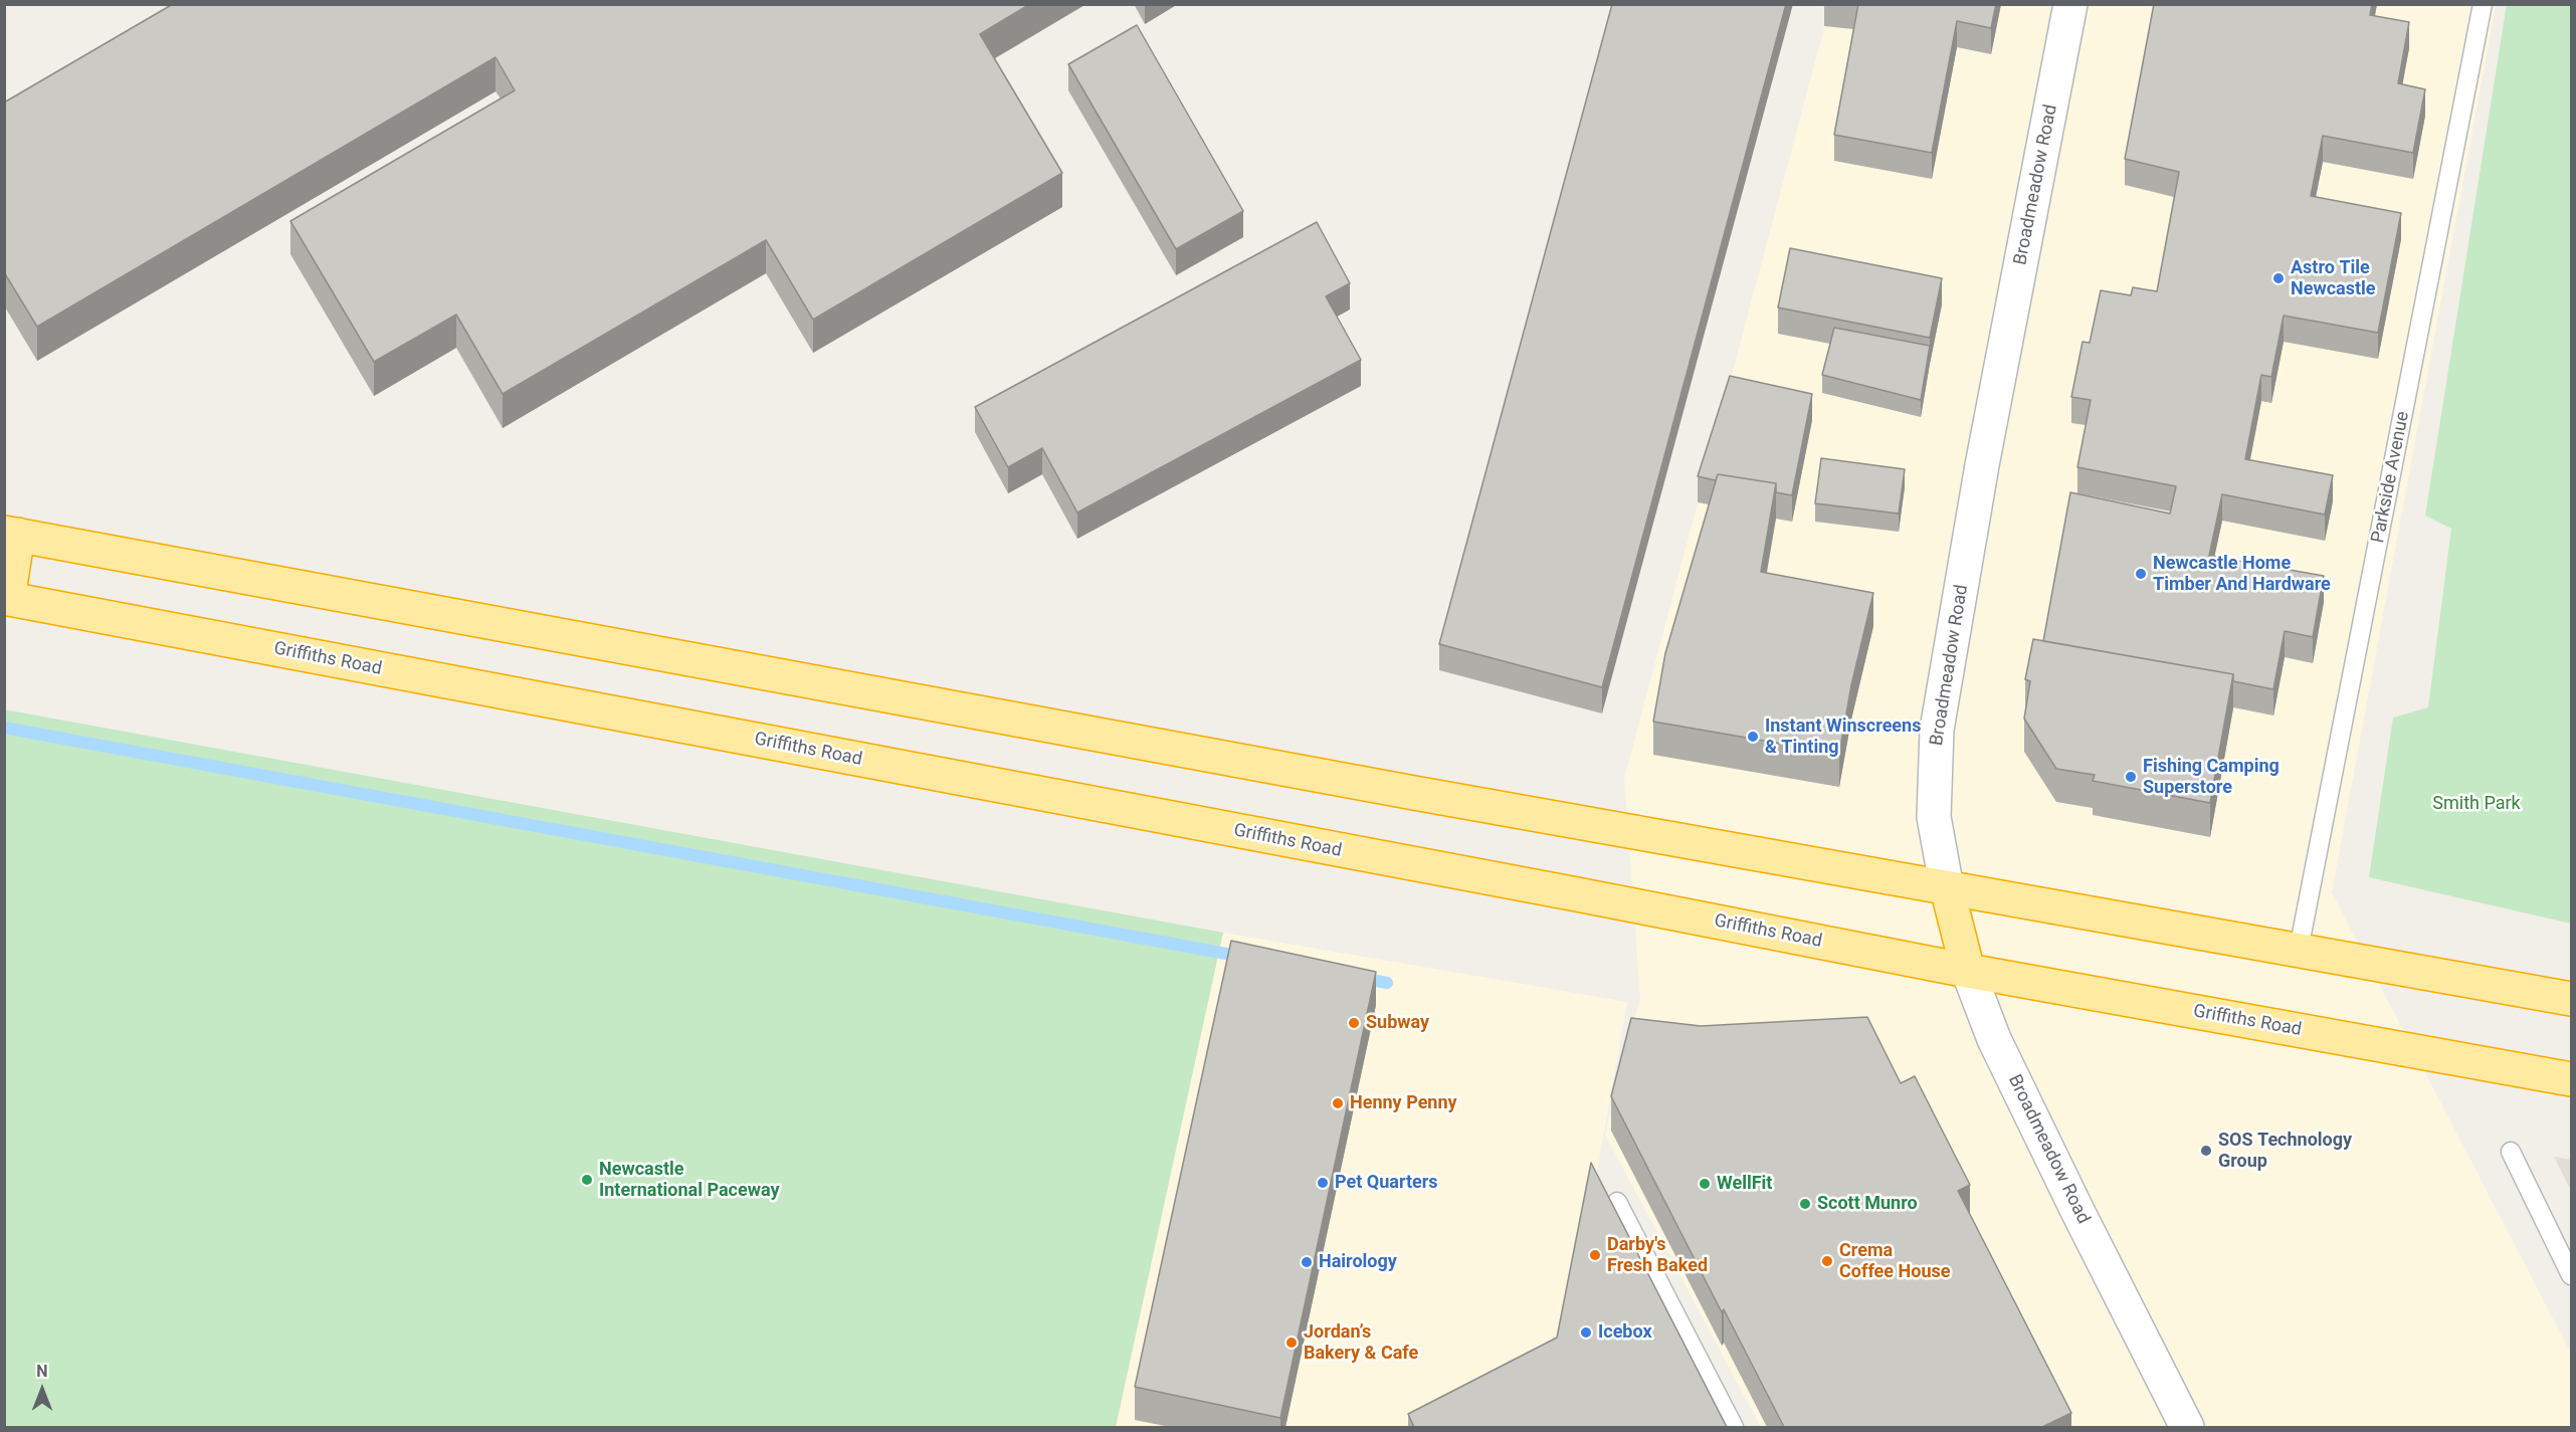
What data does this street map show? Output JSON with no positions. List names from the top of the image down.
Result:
{
  "streets": {
    "highway": ["Broadmeadow Road", "Griffiths Road"],
    "lane": ["Parkside Avenue"]
  },
  "crossings": [
    ["Broadmeadow Road", "Griffiths Road"]
  ],
  "parks": ["Smith Park"],
  "places": [
    "Astro Tile Newcastle",
    "Newcastle Home Timber And Hardware",
    "Instant Winscreens & Tinting",
    "Fishing Camping Superstore",
    "Subway",
    "Henny Penny",
    "SOS Technology Group",
    "Newcastle International Paceway",
    "Pet Quarters",
    "WellFit",
    "Scott Munro",
    "Darby's Fresh Baked",
    "Crema Coffee House",
    "Hairology",
    "Icebox",
    "Jordan’s Bakery & Cafe"
  ],
  "north": "top"
}
